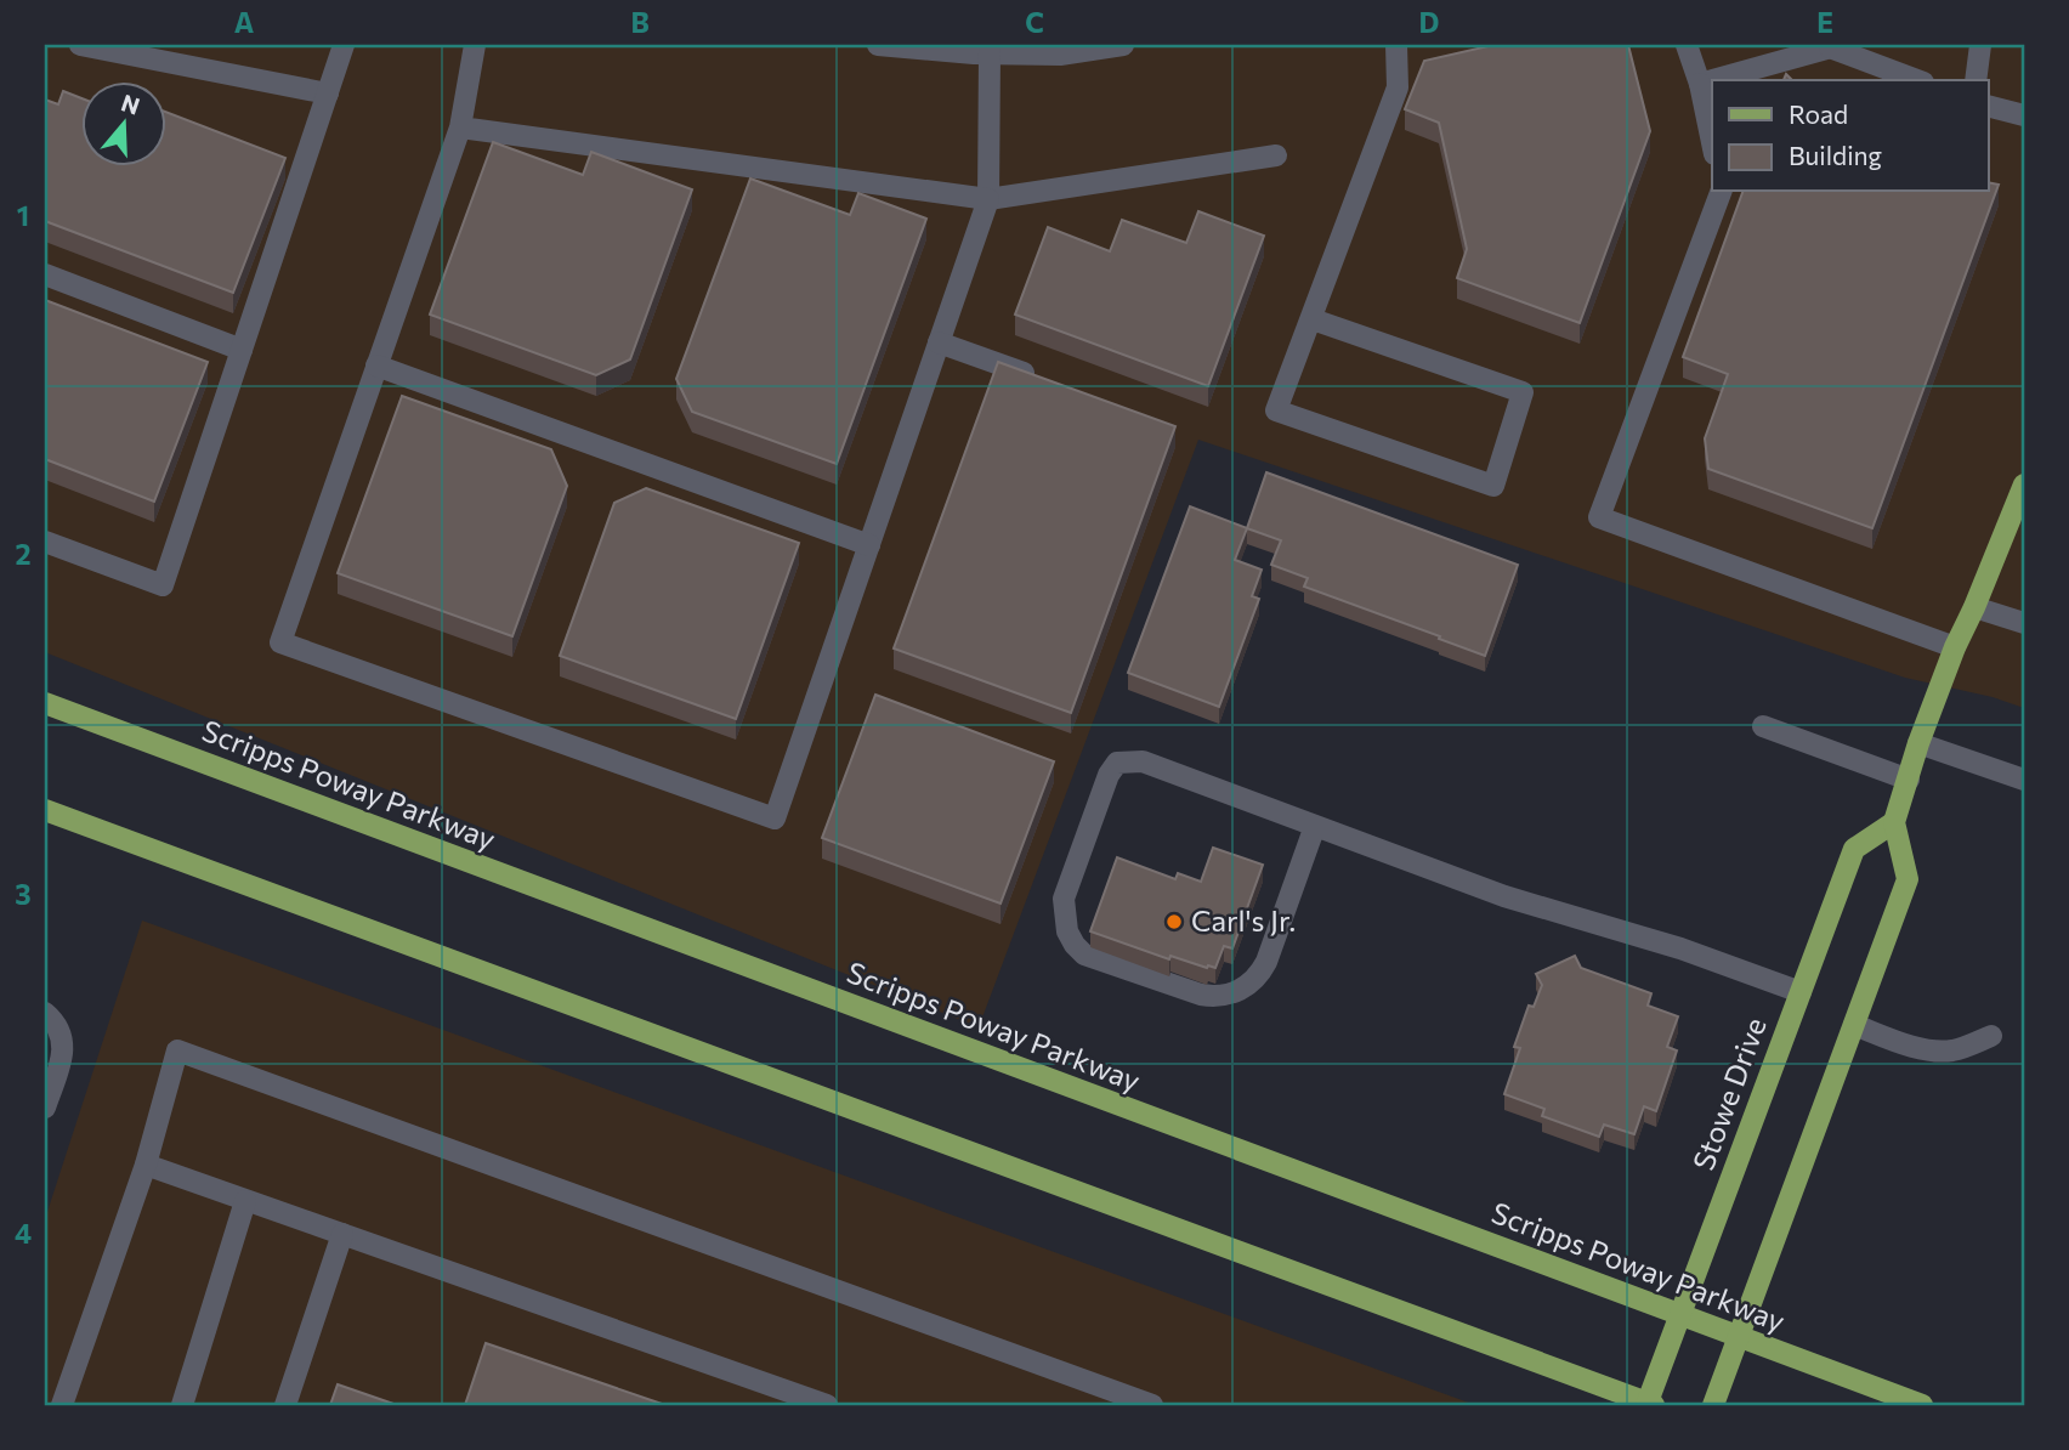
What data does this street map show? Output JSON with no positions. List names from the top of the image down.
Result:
{
  "streets": {
    "main road": ["Scripps Poway Parkway", "Stowe Drive"]
  },
  "crossings": [
    ["Scripps Poway Parkway", "Stowe Drive"]
  ],
  "places": ["Carl's Jr."],
  "legend": ["Road", "Building"],
  "north": "top",
  "grid": {
    "columns": [
      "A",
      "B",
      "C",
      "D",
      "E"
    ],
    "rows": [
      "1",
      "2",
      "3",
      "4"
    ]
  }
}
